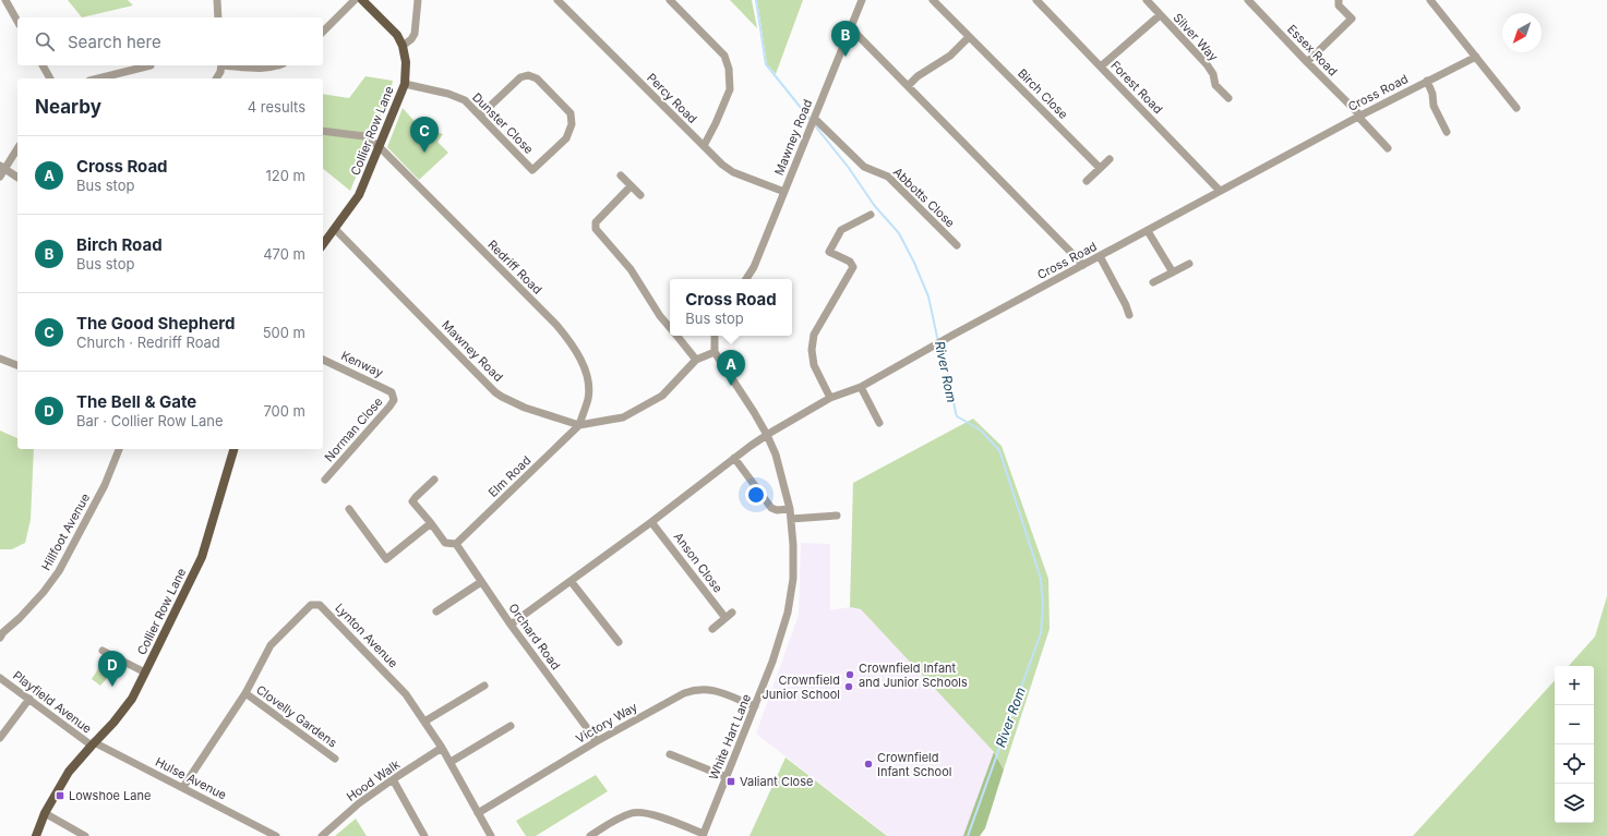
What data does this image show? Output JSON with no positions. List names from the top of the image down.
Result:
{
  "streets": {
    "main road": ["Collier Row Lane"],
    "street": [
      "Silver Way",
      "Essex Road",
      "Forest Road",
      "Cross Road",
      "Birch Close",
      "Percy Road",
      "Dunster Close",
      "Mawney Road",
      "Abbotts Close",
      "Redriff Road",
      "Kenway",
      "Norman Close",
      "Elm Road",
      "Hillfoot Avenue",
      "Anson Close",
      "Lynton Avenue",
      "Orchard Road",
      "Playfield Avenue",
      "Clovelly Gardens",
      "Victory Way",
      "White Hart Lane",
      "Hulse Avenue",
      "Hood Walk"
    ]
  },
  "crossings": [
    ["Silver Way", "Forest Road"],
    ["Essex Road", "Cross Road"],
    ["Forest Road", "Cross Road"],
    ["Cross Road", "Anson Close"],
    ["Cross Road", "Orchard Road"],
    ["Cross Road", "White Hart Lane"],
    ["Percy Road", "Mawney Road"],
    ["Dunster Close", "Collier Row Lane"],
    ["Collier Row Lane", "Mawney Road"],
    ["Collier Row Lane", "Redriff Road"],
    ["Collier Row Lane", "Playfield Avenue"],
    ["Collier Row Lane", "Hulse Avenue"],
    ["Mawney Road", "Abbotts Close"],
    ["Mawney Road", "Redriff Road"],
    ["Mawney Road", "Elm Road"],
    ["Mawney Road", "White Hart Lane"],
    ["Redriff Road", "Elm Road"],
    ["Kenway", "Norman Close"],
    ["Elm Road", "Orchard Road"],
    ["Lynton Avenue", "Clovelly Gardens"],
    ["Lynton Avenue", "Victory Way"],
    ["Lynton Avenue", "Hulse Avenue"],
    ["Lynton Avenue", "Hood Walk"],
    ["Orchard Road", "Victory Way"],
    ["Playfield Avenue", "Hulse Avenue"],
    ["Victory Way", "White Hart Lane"]
  ],
  "water": ["River Rom"],
  "places": {
    "other": ["Crownfield Infant and Junior Schools", "Crownfield Junior School", "Crownfield Infant School"],
    "transit": ["Valiant Close", "Lowshoe Lane"]
  },
  "north": "bottom left",
  "page": {
    "search": "Search here",
    "pins": [
      "B",
      "C",
      "A",
      "D"
    ],
    "heading": ["Nearby", "4 results"],
    "list": [
      {
        "mark": "A",
        "name": "Cross Road",
        "note": "Bus stop",
        "value": "120 m"
      },
      {
        "mark": "B",
        "name": "Birch Road",
        "note": "Bus stop",
        "value": "470 m"
      },
      {
        "mark": "C",
        "name": "The Good Shepherd",
        "note": "Church · Redriff Road",
        "value": "500 m"
      },
      {
        "mark": "D",
        "name": "The Bell & Gate",
        "note": "Bar · Collier Row Lane",
        "value": "700 m"
      }
    ],
    "popup": ["Cross Road", "Bus stop"],
    "map_buttons": ["+", "−"]
  }
}
